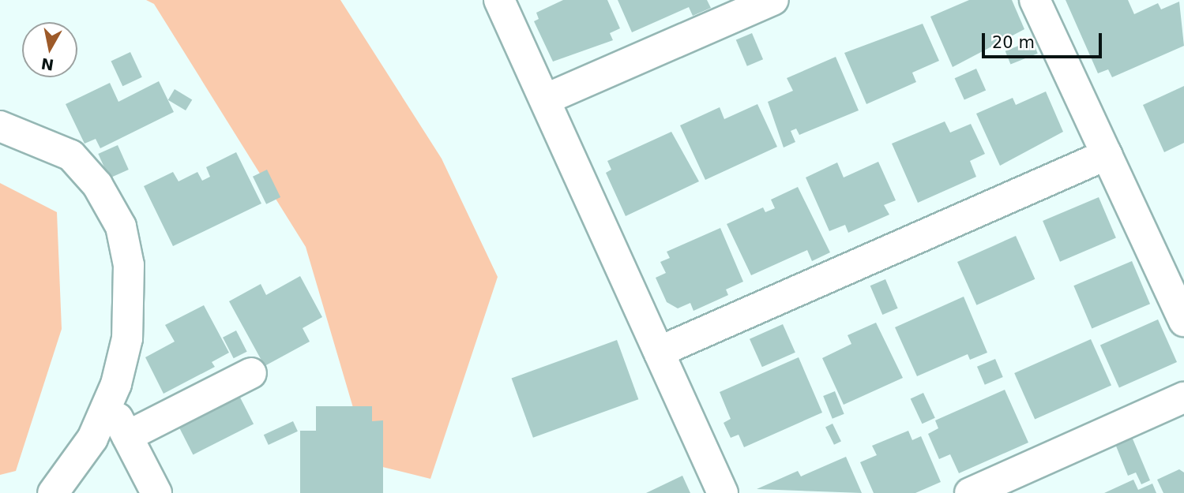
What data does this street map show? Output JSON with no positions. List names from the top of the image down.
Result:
{
  "scale_bar": "20 m",
  "north": "bottom"
}
